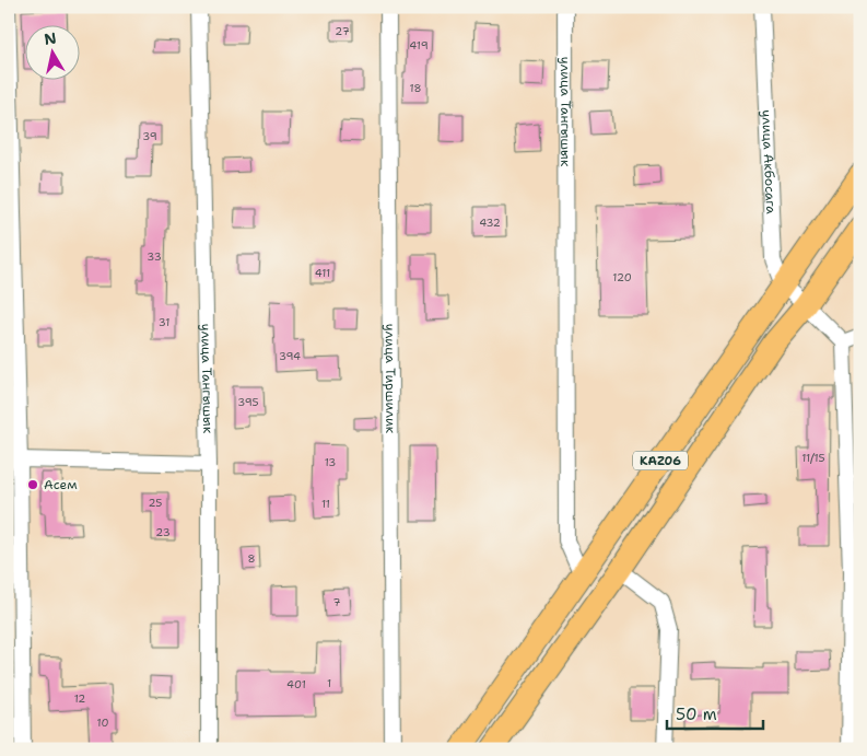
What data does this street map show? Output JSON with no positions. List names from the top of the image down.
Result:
{
  "streets": {
    "highway": ["KАZ06"],
    "street": ["улица Тангышык", "улица Акбосага", "улица Тиршилик"]
  },
  "crossings": [
    ["улица Тангышык", "KАZ06"],
    ["улица Акбосага", "KАZ06"]
  ],
  "places": ["Асем"],
  "house_numbers": [
    "27",
    "419",
    "18",
    "39",
    "432",
    "33",
    "411",
    "120",
    "31",
    "394",
    "395",
    "11/15",
    "13",
    "25",
    "11",
    "23",
    "8",
    "7",
    "1",
    "401",
    "12",
    "10"
  ],
  "scale_bar": "50 m",
  "north": "top"
}
